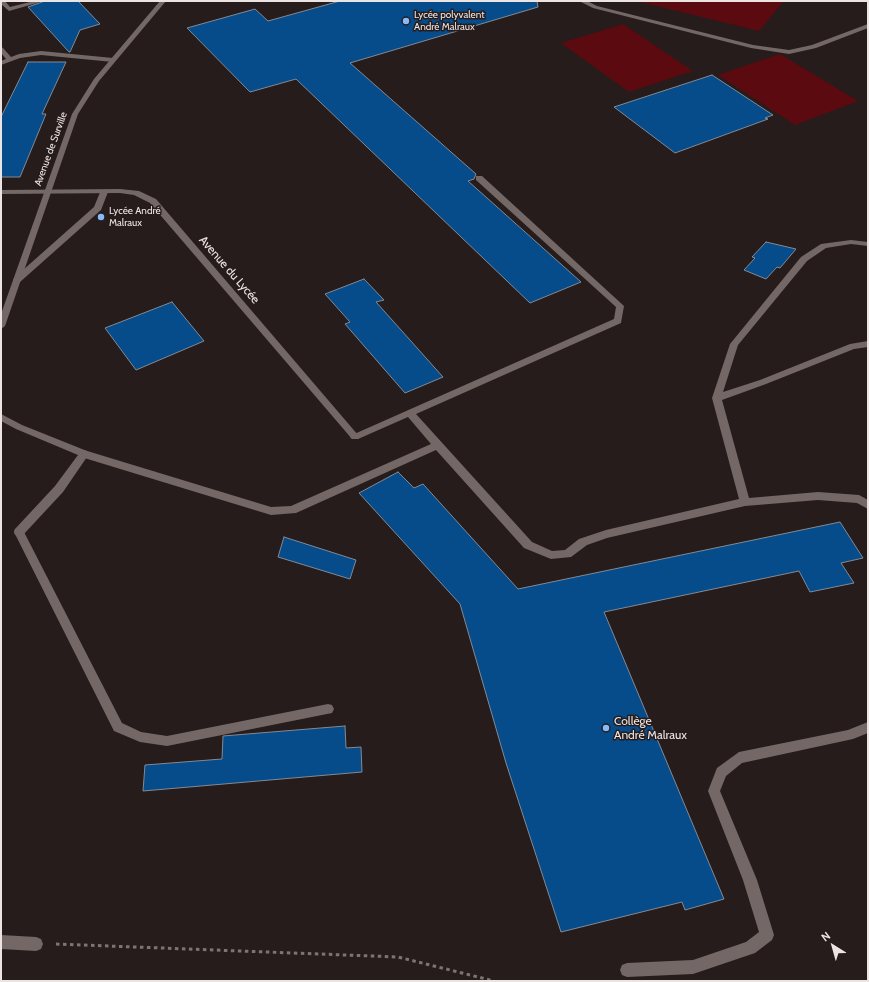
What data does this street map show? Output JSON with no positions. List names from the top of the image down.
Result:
{
  "streets": {
    "street": ["Avenue de Surville", "Avenue du Lycée"]
  },
  "crossings": [
    ["Avenue de Surville", "Avenue du Lycée"]
  ],
  "places": ["Lycée polyvalent André Malraux", "Lycée André Malraux", "Collège André Malraux"],
  "north": "top left"
}
